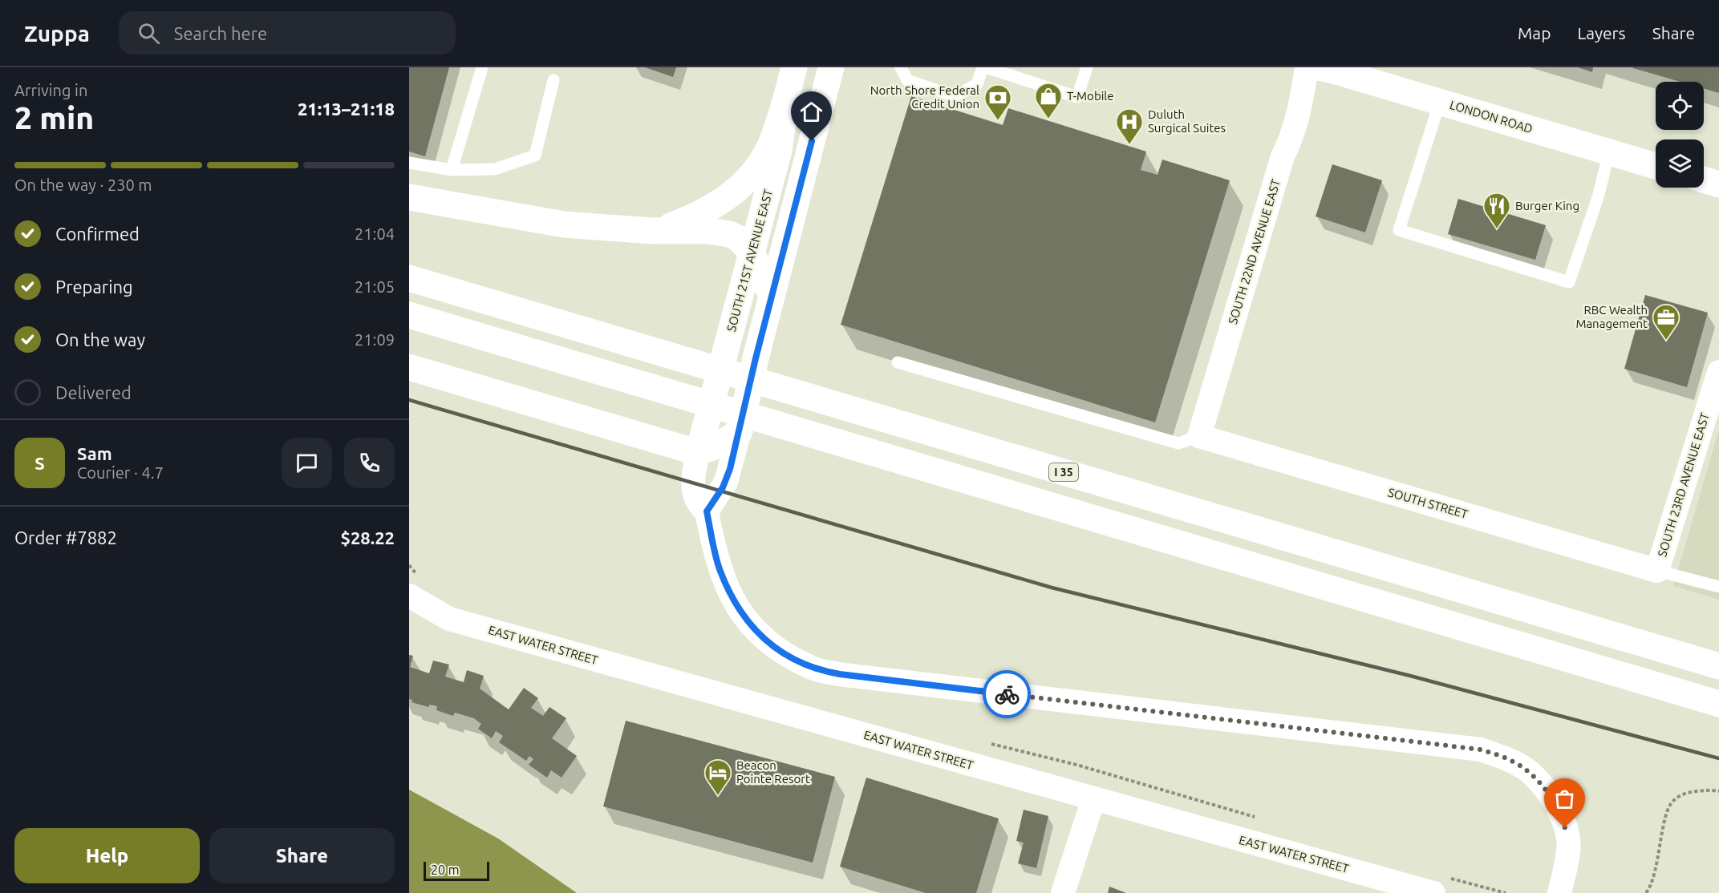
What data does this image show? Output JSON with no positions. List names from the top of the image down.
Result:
{
  "streets": {
    "main road": ["LONDON ROAD", "SOUTH 21ST AVENUE EAST", "I 35"],
    "street": [
      "SOUTH 22ND AVENUE EAST",
      "SOUTH 23RD AVENUE EAST",
      "SOUTH STREET",
      "EAST WATER STREET"
    ]
  },
  "crossings": [
    ["LONDON ROAD", "SOUTH 22ND AVENUE EAST"],
    ["SOUTH 22ND AVENUE EAST", "SOUTH STREET"],
    ["SOUTH 23RD AVENUE EAST", "SOUTH STREET"]
  ],
  "places": {
    "shop": ["T-Mobile"],
    "bank": ["North Shore Federal Credit Union"],
    "hospital": ["Duluth Surgical Suites"],
    "restaurant": ["Burger King"],
    "office": ["RBC Wealth Management"],
    "hotel": ["Beacon Pointe Resort"]
  },
  "scale_bar": "20 m",
  "page": {
    "header": "Zuppa",
    "search": "Search here",
    "nav": ["Map", "Layers", "Share"],
    "heading": ["2 min", "Arriving in", "21:13–21:18"],
    "panel": [
      "Sam",
      "Courier · 4.7",
      "Order #7882",
      "$28.22"
    ],
    "bar": "On the way · 230 m",
    "list": [
      ["Confirmed", "21:04"],
      ["Preparing", "21:05"],
      ["On the way", "21:09"],
      "Delivered"
    ],
    "round": "S",
    "buttons": ["Help", "Share"],
    "scale": "20 m"
  }
}
